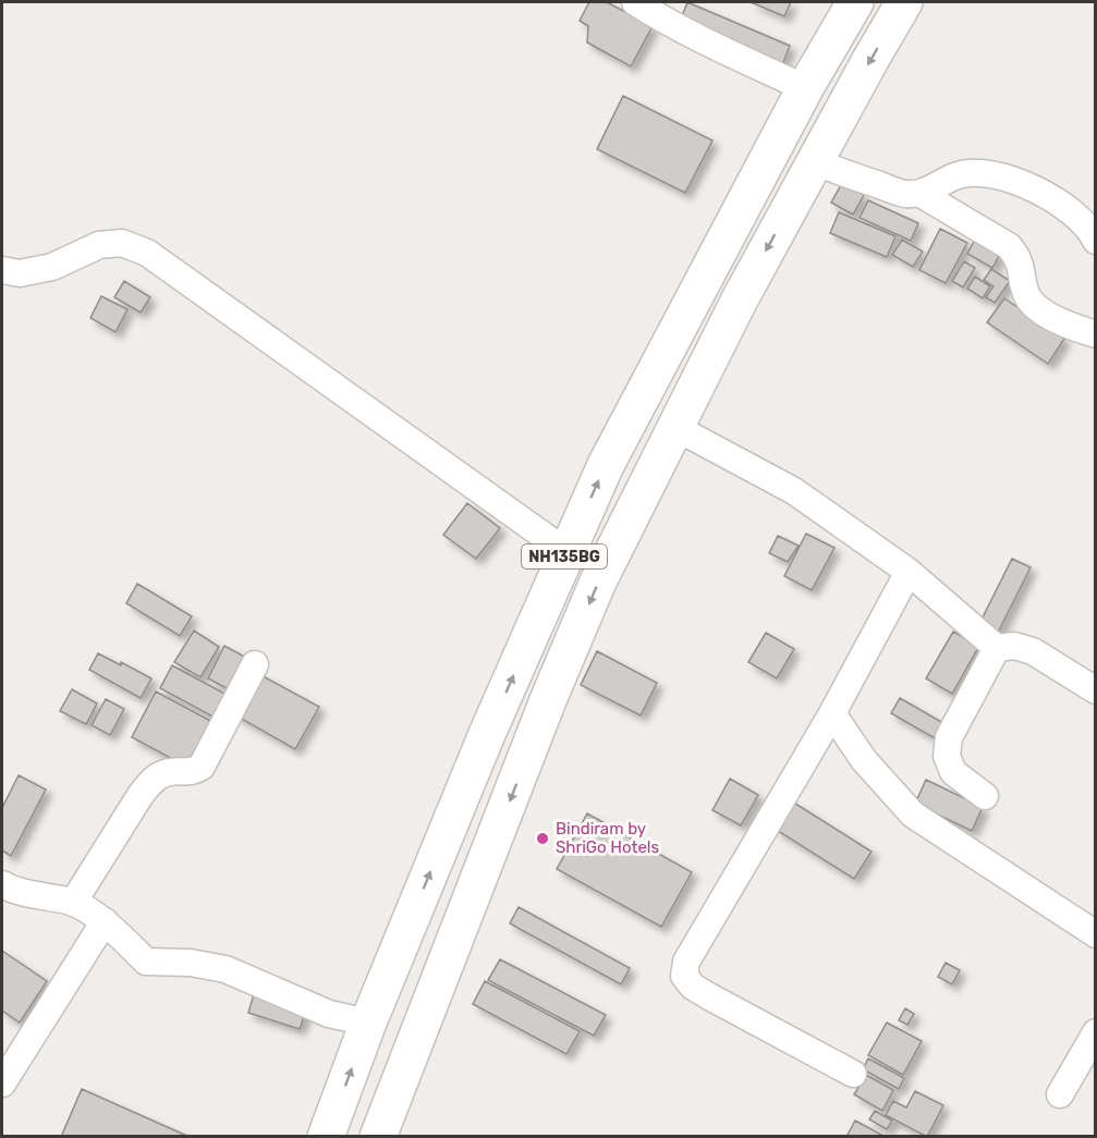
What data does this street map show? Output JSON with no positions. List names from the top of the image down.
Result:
{
  "streets": {
    "highway": ["NH135BG"]
  },
  "places": ["Bindiram by ShriGo Hotels"]
}
